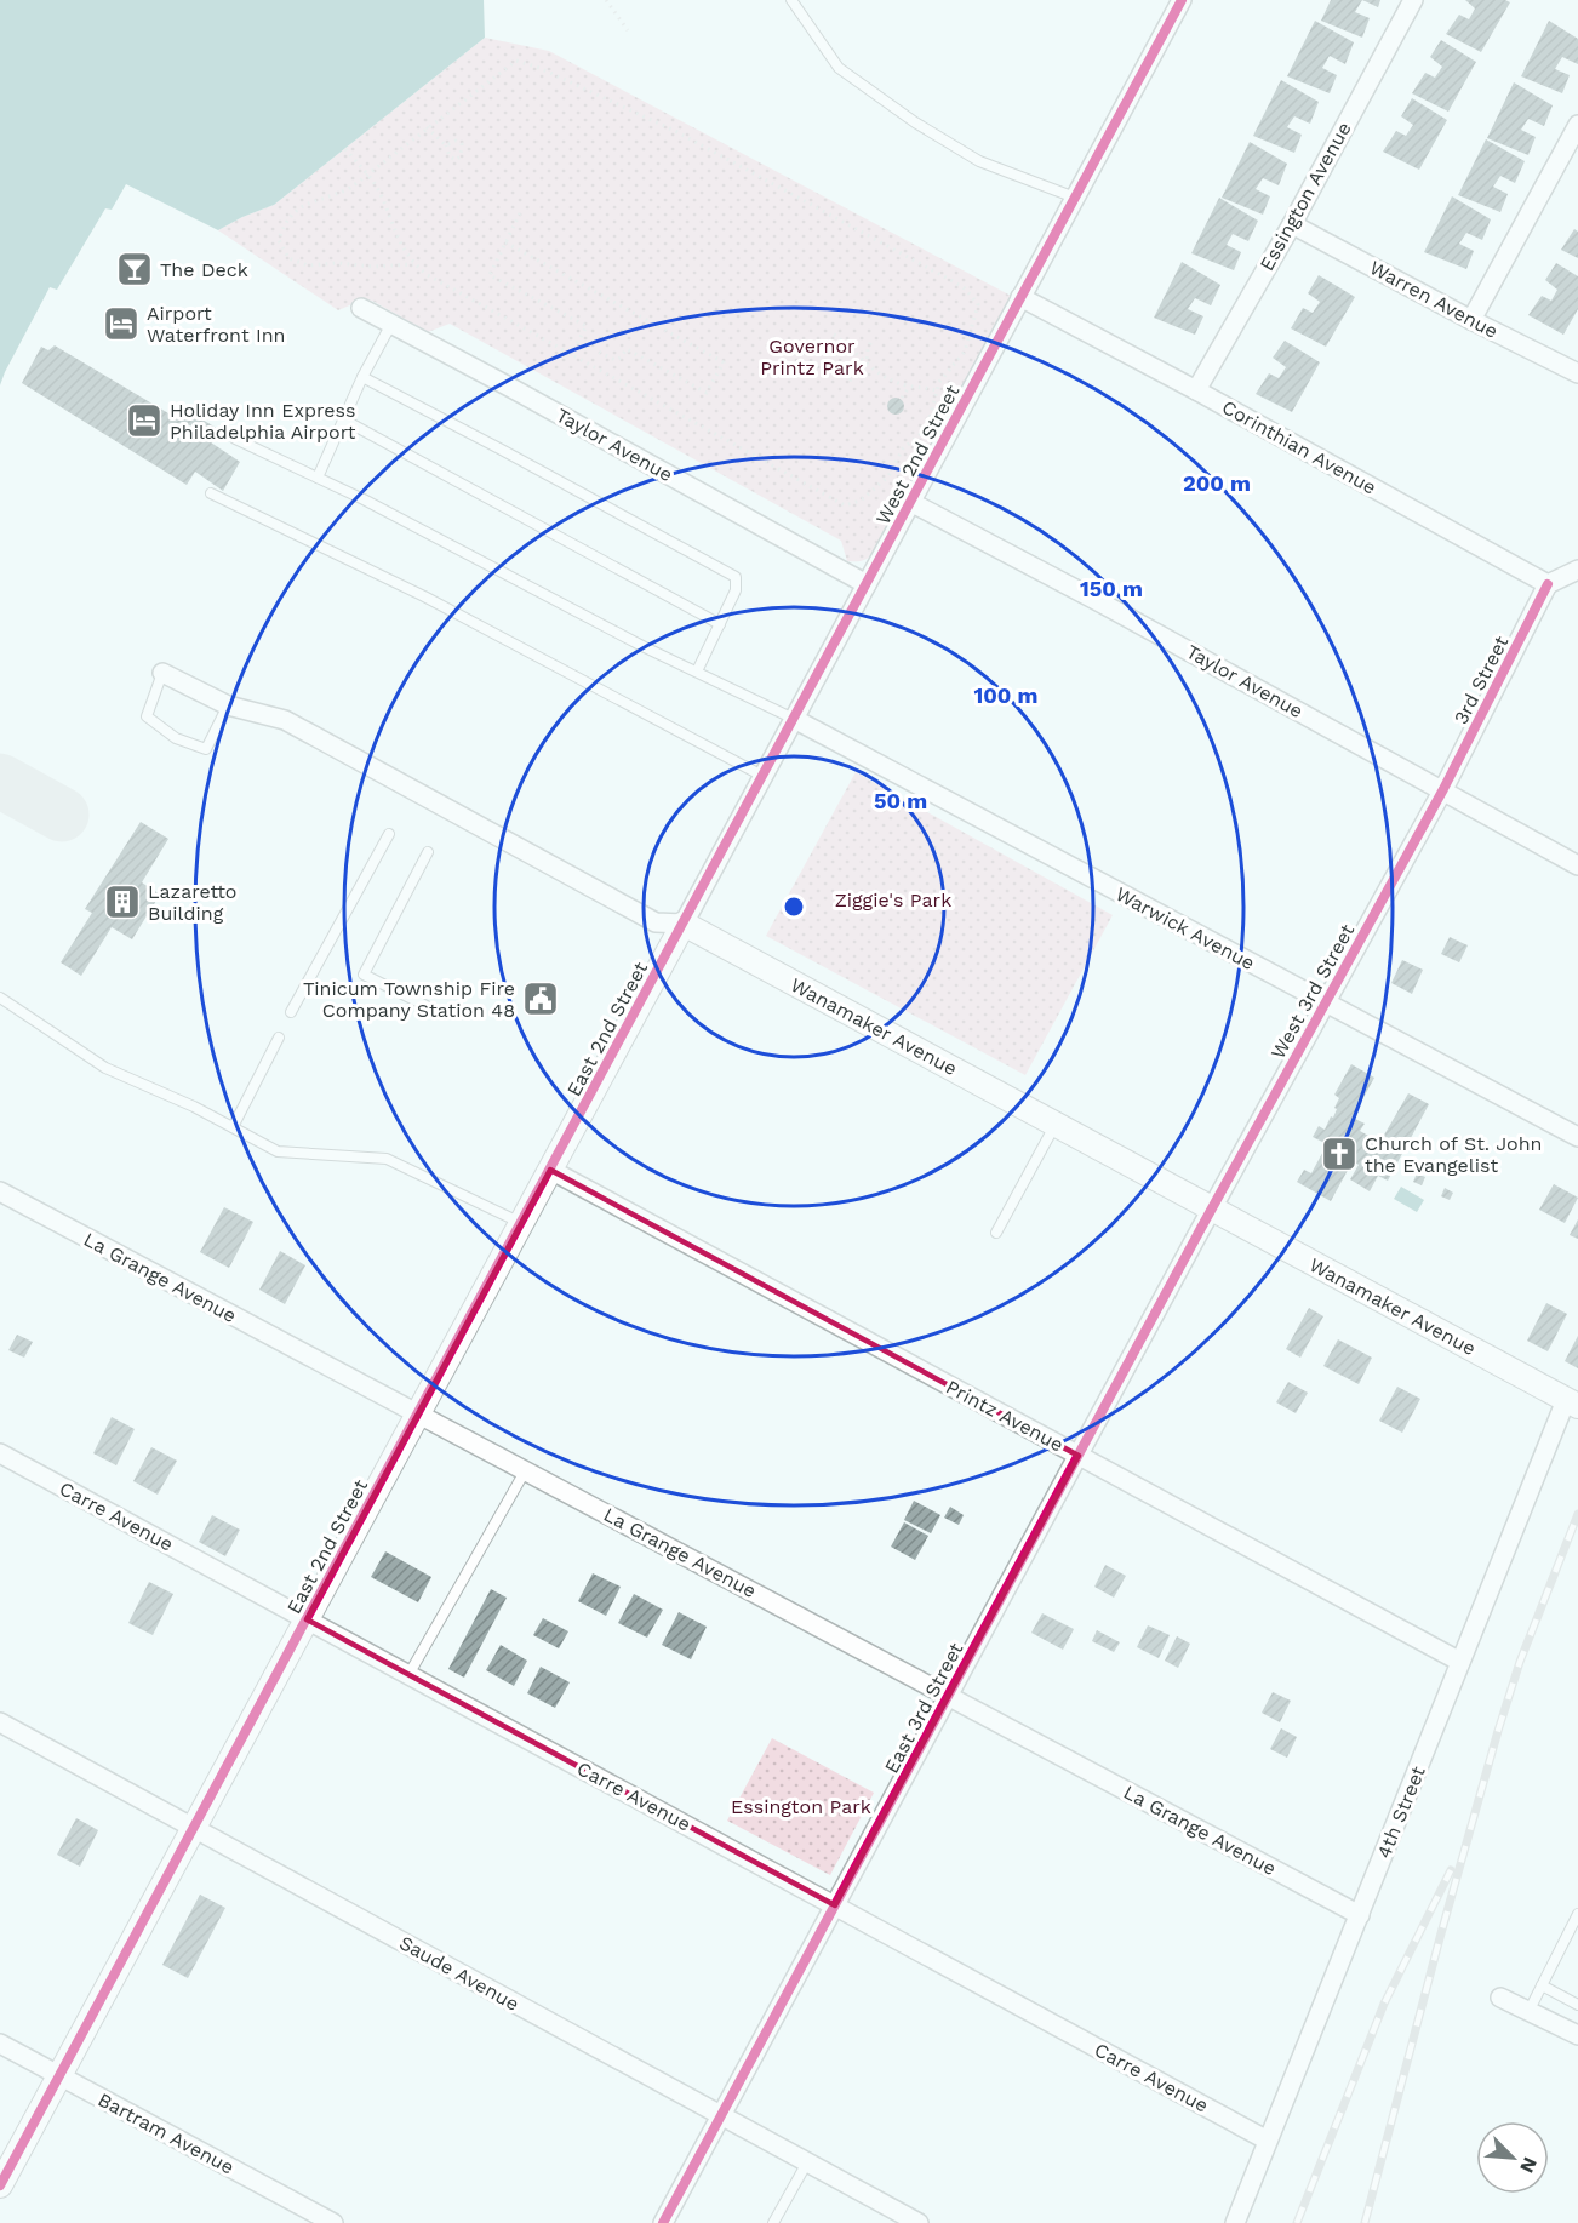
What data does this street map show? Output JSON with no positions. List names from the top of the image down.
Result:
{
  "streets": {
    "street": [
      "Essington Avenue",
      "Warren Avenue",
      "Taylor Avenue",
      "Corinthian Avenue",
      "West 2nd Street",
      "3rd Street",
      "Warwick Avenue",
      "West 3rd Street",
      "Wanamaker Avenue",
      "East 2nd Street",
      "La Grange Avenue",
      "Printz Avenue",
      "Carre Avenue",
      "East 3rd Street",
      "4th Street",
      "Saude Avenue",
      "Bartram Avenue"
    ]
  },
  "crossings": [
    ["Essington Avenue", "Warren Avenue"],
    ["Essington Avenue", "Corinthian Avenue"],
    ["Taylor Avenue", "West 2nd Street"],
    ["Taylor Avenue", "3rd Street"],
    ["Taylor Avenue", "West 3rd Street"],
    ["Corinthian Avenue", "West 2nd Street"],
    ["Corinthian Avenue", "3rd Street"],
    ["West 2nd Street", "Warwick Avenue"],
    ["West 2nd Street", "Wanamaker Avenue"],
    ["West 2nd Street", "East 2nd Street"],
    ["3rd Street", "West 3rd Street"],
    ["Warwick Avenue", "West 3rd Street"],
    ["West 3rd Street", "Wanamaker Avenue"],
    ["West 3rd Street", "East 3rd Street"],
    ["Wanamaker Avenue", "East 2nd Street"],
    ["Wanamaker Avenue", "East 3rd Street"],
    ["Wanamaker Avenue", "4th Street"],
    ["East 2nd Street", "La Grange Avenue"],
    ["East 2nd Street", "Printz Avenue"],
    ["East 2nd Street", "Carre Avenue"],
    ["East 2nd Street", "Saude Avenue"],
    ["East 2nd Street", "Bartram Avenue"],
    ["La Grange Avenue", "East 3rd Street"],
    ["La Grange Avenue", "4th Street"],
    ["Printz Avenue", "East 3rd Street"],
    ["Printz Avenue", "4th Street"],
    ["Carre Avenue", "East 3rd Street"],
    ["Carre Avenue", "4th Street"],
    ["East 3rd Street", "Saude Avenue"]
  ],
  "parks": ["Governor Printz Park", "Ziggie's Park", "Essington Park"],
  "places": {
    "bar": ["The Deck"],
    "hotel": ["Airport Waterfront Inn", "Holiday Inn Express Philadelphia Airport"],
    "building": ["Lazaretto Building"],
    "public building": ["Tinicum Township Fire Company Station 48"],
    "church": ["Church of St. John the Evangelist"]
  },
  "north": "bottom right",
  "rings": [
    "200 m",
    "150 m",
    "100 m",
    "50 m"
  ]
}
